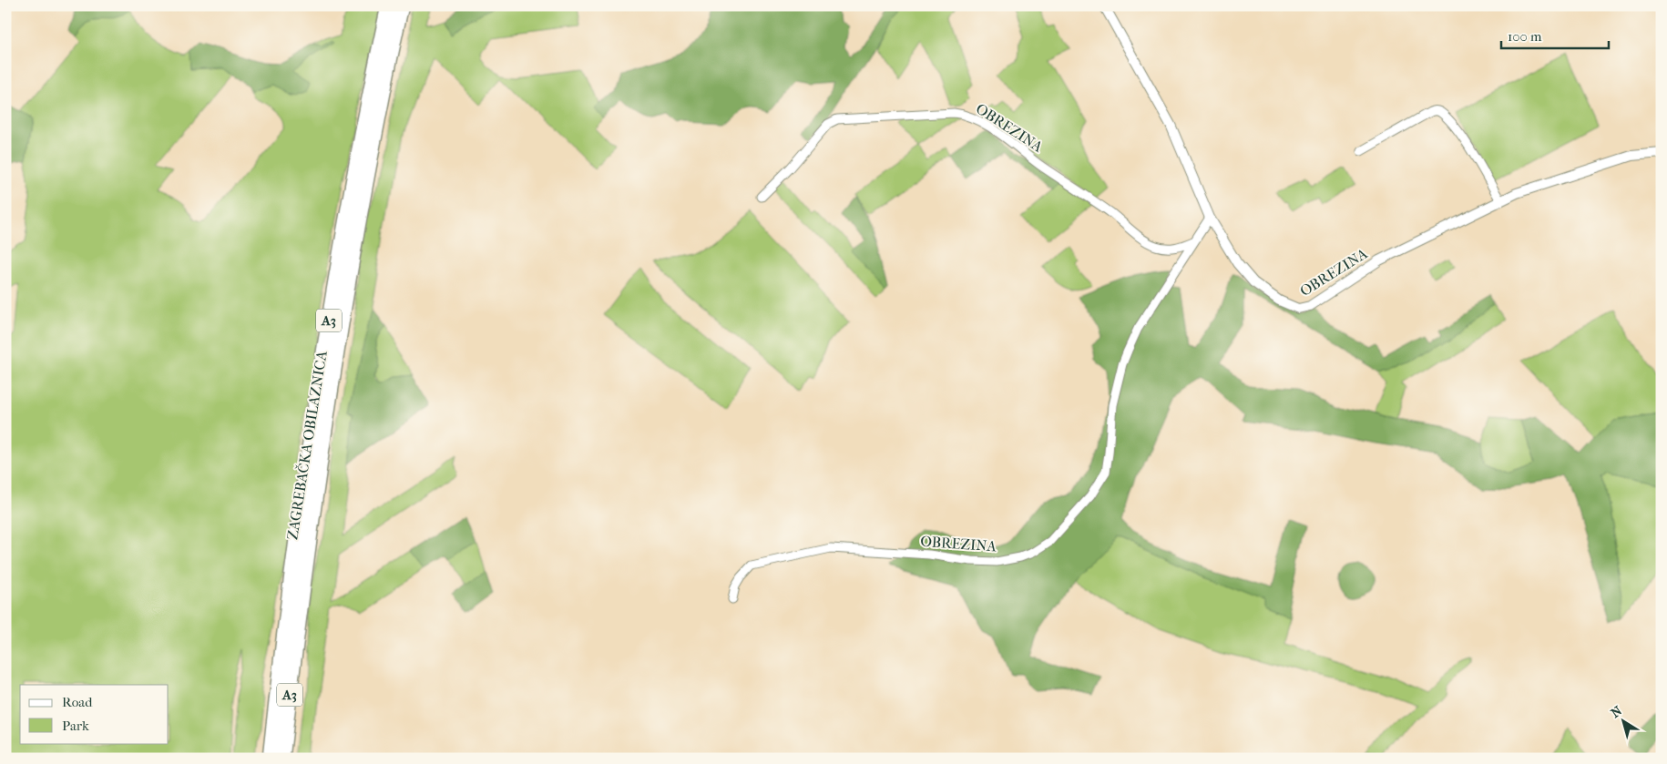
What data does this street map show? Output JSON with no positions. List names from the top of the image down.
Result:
{
  "streets": {
    "highway": ["A3", "ZAGREBAČKA OBILAZNICA"],
    "street": ["OBREZINA"]
  },
  "legend": ["Road", "Park"],
  "scale_bar": "100 m",
  "north": "top left"
}
